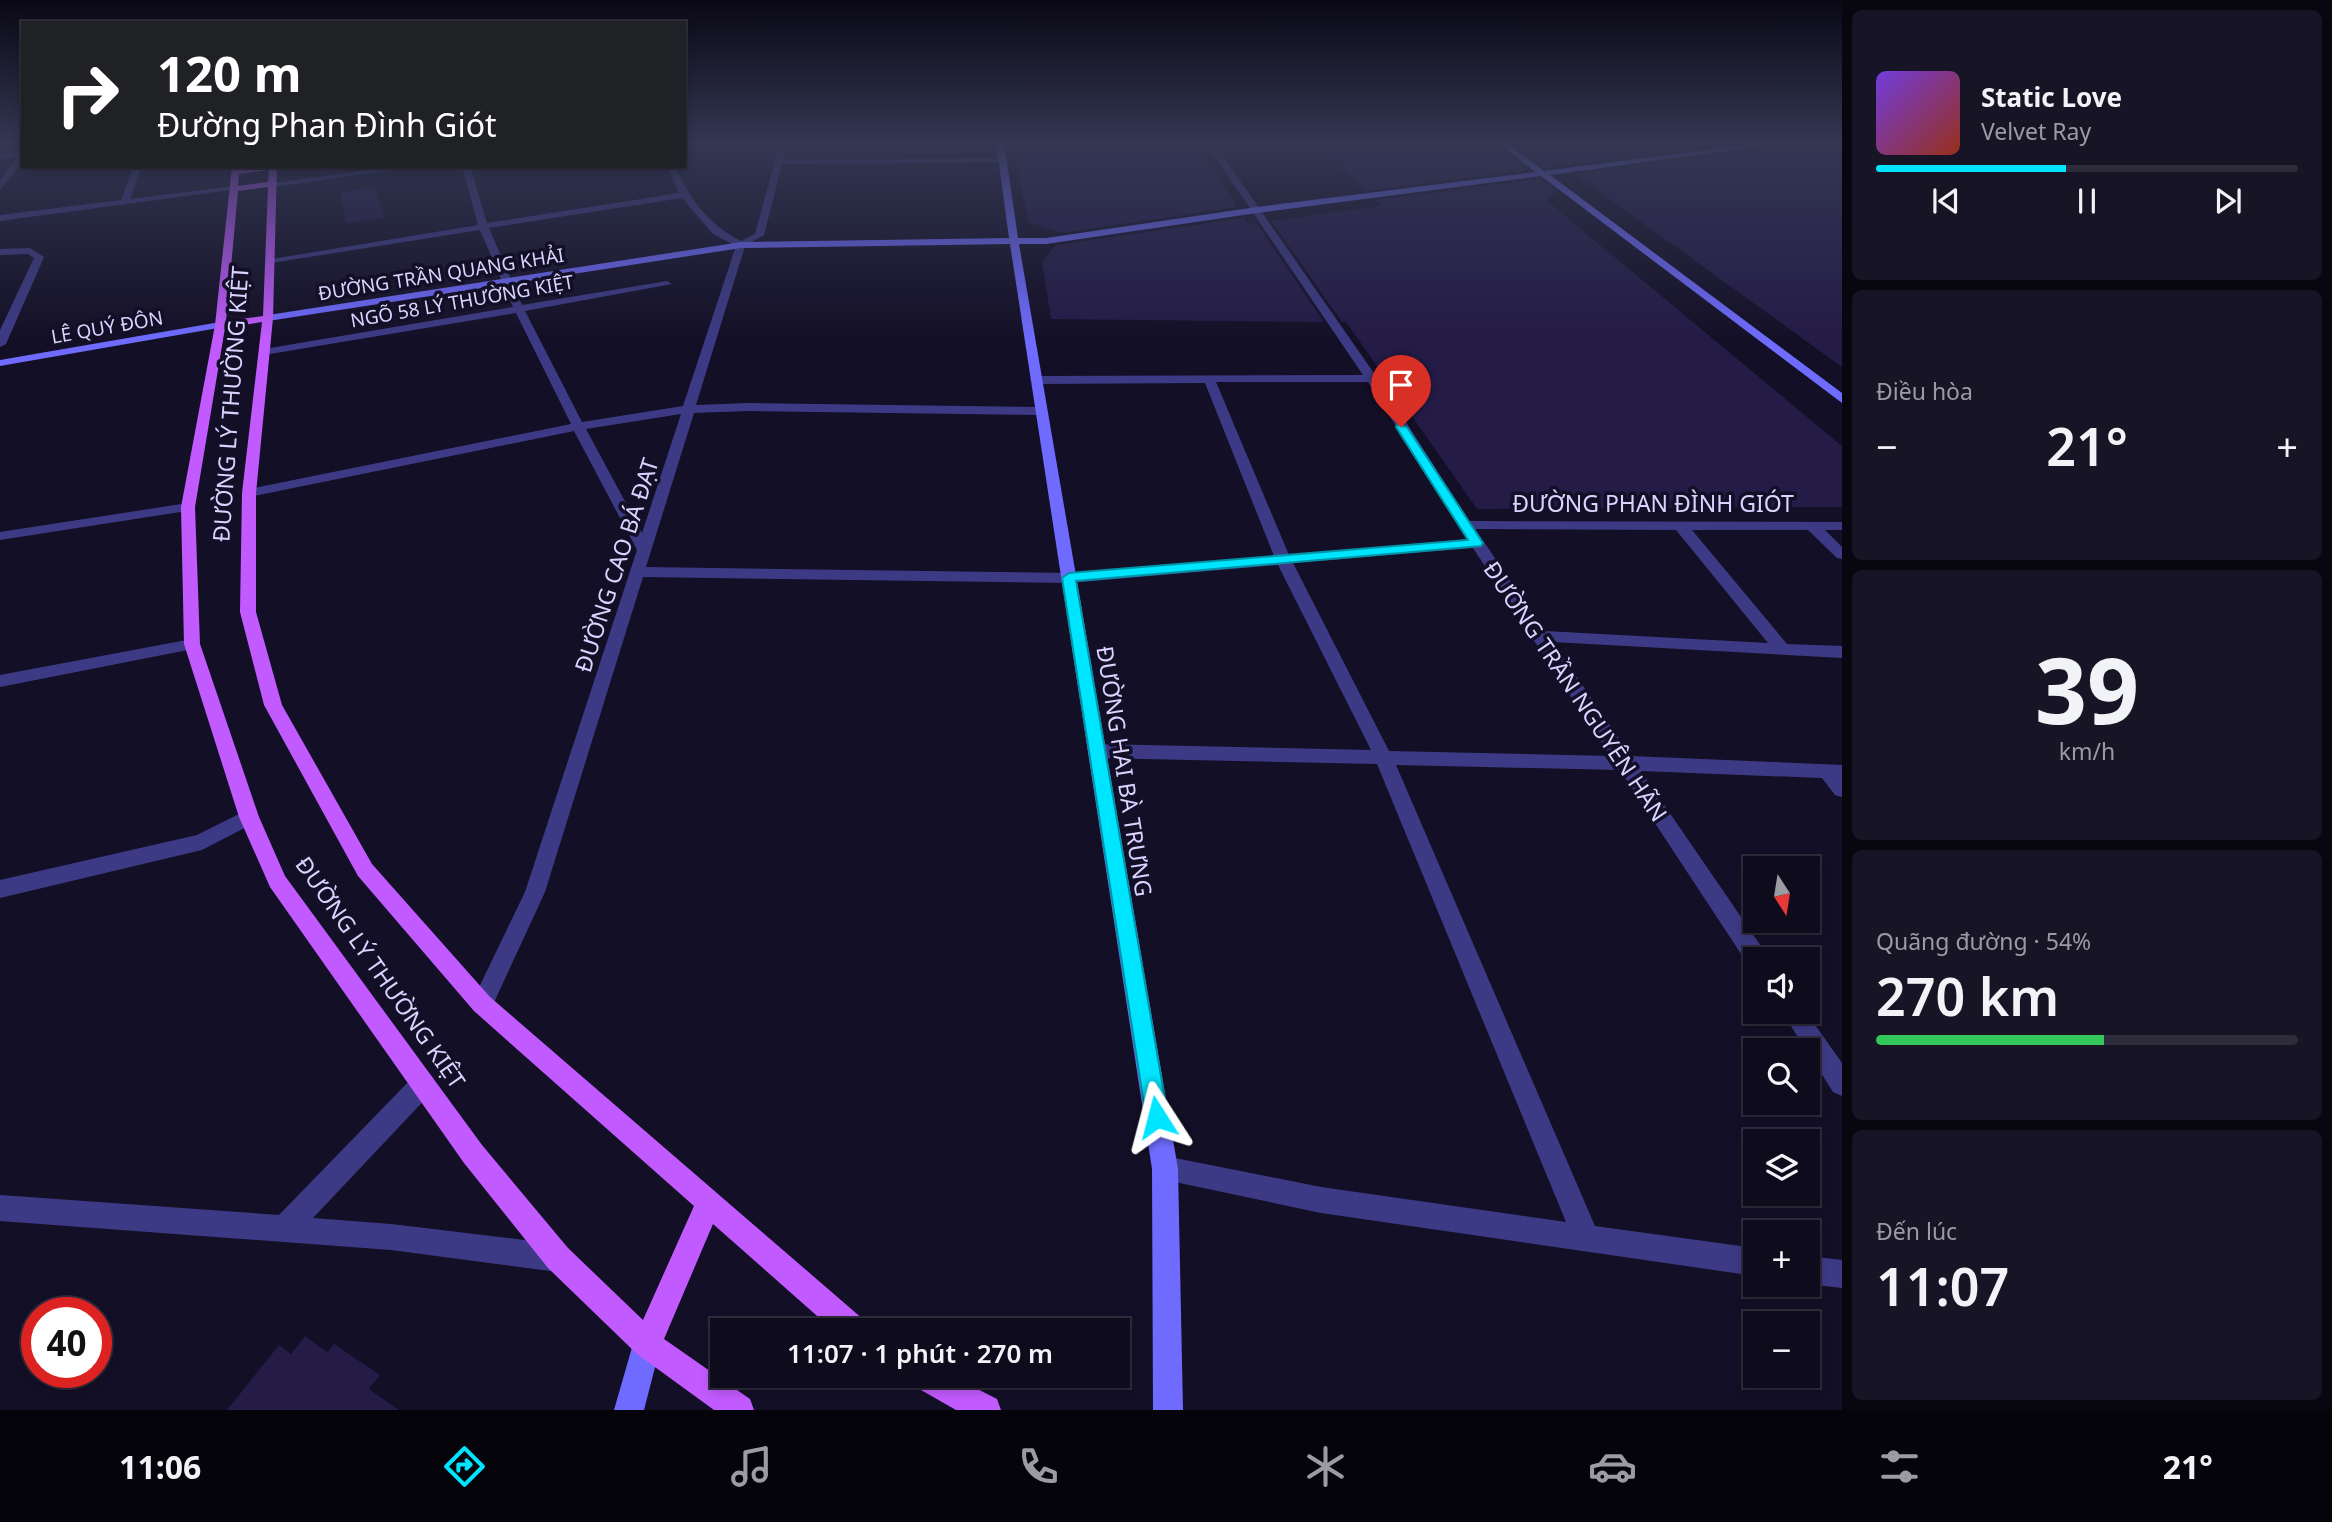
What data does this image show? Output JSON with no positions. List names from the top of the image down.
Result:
{
  "streets": {
    "main road": ["ĐƯỜNG LÝ THƯỜNG KIỆT"],
    "street": [
      "ĐƯỜNG TRẦN QUANG KHẢI",
      "NGÕ 58 LÝ THƯỜNG KIỆT",
      "LÊ QUÝ ĐÔN",
      "ĐƯỜNG PHAN ĐÌNH GIÓT",
      "ĐƯỜNG CAO BÁ ĐẠT",
      "ĐƯỜNG TRẦN NGUYÊN HÃN",
      "ĐƯỜNG HAI BÀ TRƯNG"
    ]
  },
  "crossings": [
    ["ĐƯỜNG TRẦN QUANG KHẢI", "ĐƯỜNG LÝ THƯỜNG KIỆT"],
    ["ĐƯỜNG TRẦN QUANG KHẢI", "ĐƯỜNG CAO BÁ ĐẠT"],
    ["ĐƯỜNG TRẦN QUANG KHẢI", "ĐƯỜNG TRẦN NGUYÊN HÃN"],
    ["ĐƯỜNG TRẦN QUANG KHẢI", "ĐƯỜNG HAI BÀ TRƯNG"],
    ["NGÕ 58 LÝ THƯỜNG KIỆT", "ĐƯỜNG LÝ THƯỜNG KIỆT"],
    ["LÊ QUÝ ĐÔN", "ĐƯỜNG LÝ THƯỜNG KIỆT"],
    ["ĐƯỜNG LÝ THƯỜNG KIỆT", "ĐƯỜNG CAO BÁ ĐẠT"],
    ["ĐƯỜNG PHAN ĐÌNH GIÓT", "ĐƯỜNG TRẦN NGUYÊN HÃN"]
  ],
  "north": "bottom",
  "page": {
    "turn": ["120 m", "Đường Phan Đình Giót"],
    "song": ["Static Love", "Velvet Ray"],
    "tile": [
      "Điều hòa",
      ["39", "km/h"],
      ["Quãng đường · 54%", "270 km"],
      ["Đến lúc", "11:07"]
    ],
    "heat": ["−", "21°", "+"],
    "map_buttons": ["+", "−"],
    "limit": "40",
    "trip": "11:07 · 1 phút · 270 m",
    "tabs": ["11:06", "21°"]
  }
}
